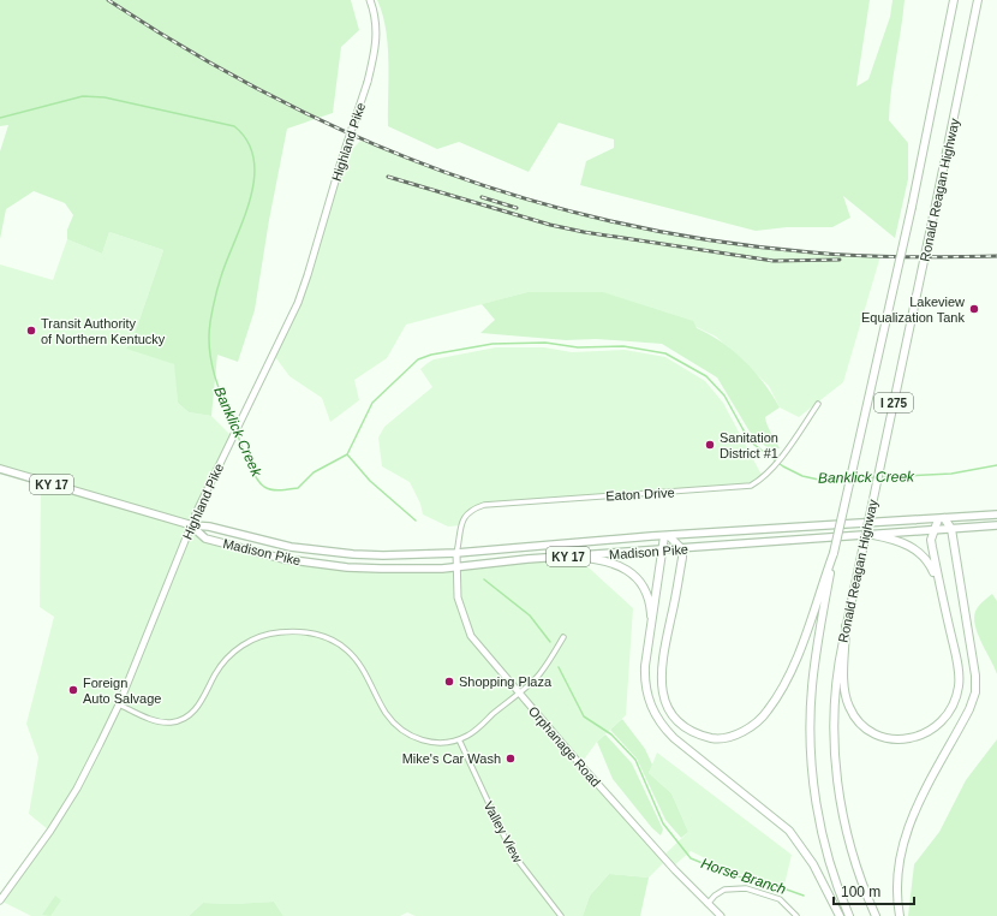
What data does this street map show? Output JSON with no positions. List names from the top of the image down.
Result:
{
  "streets": {
    "highway": ["Ronald Reagan Highway", "I 275"],
    "main road": [
      "Highland Pike",
      "KY 17",
      "Madison Pike",
      "Orphanage Road"
    ],
    "street": ["Eaton Drive", "Valley View"]
  },
  "crossings": [
    ["Highland Pike", "Madison Pike"],
    ["Eaton Drive", "Madison Pike"],
    ["Eaton Drive", "Orphanage Road"],
    ["Madison Pike", "Orphanage Road"]
  ],
  "water": ["Banklick Creek", "Horse Branch"],
  "places": [
    "Lakeview Equalization Tank",
    "Transit Authority of Northern Kentucky",
    "Sanitation District #1",
    "Shopping Plaza",
    "Foreign Auto Salvage",
    "Mike's Car Wash"
  ],
  "scale_bar": "100 m"
}
